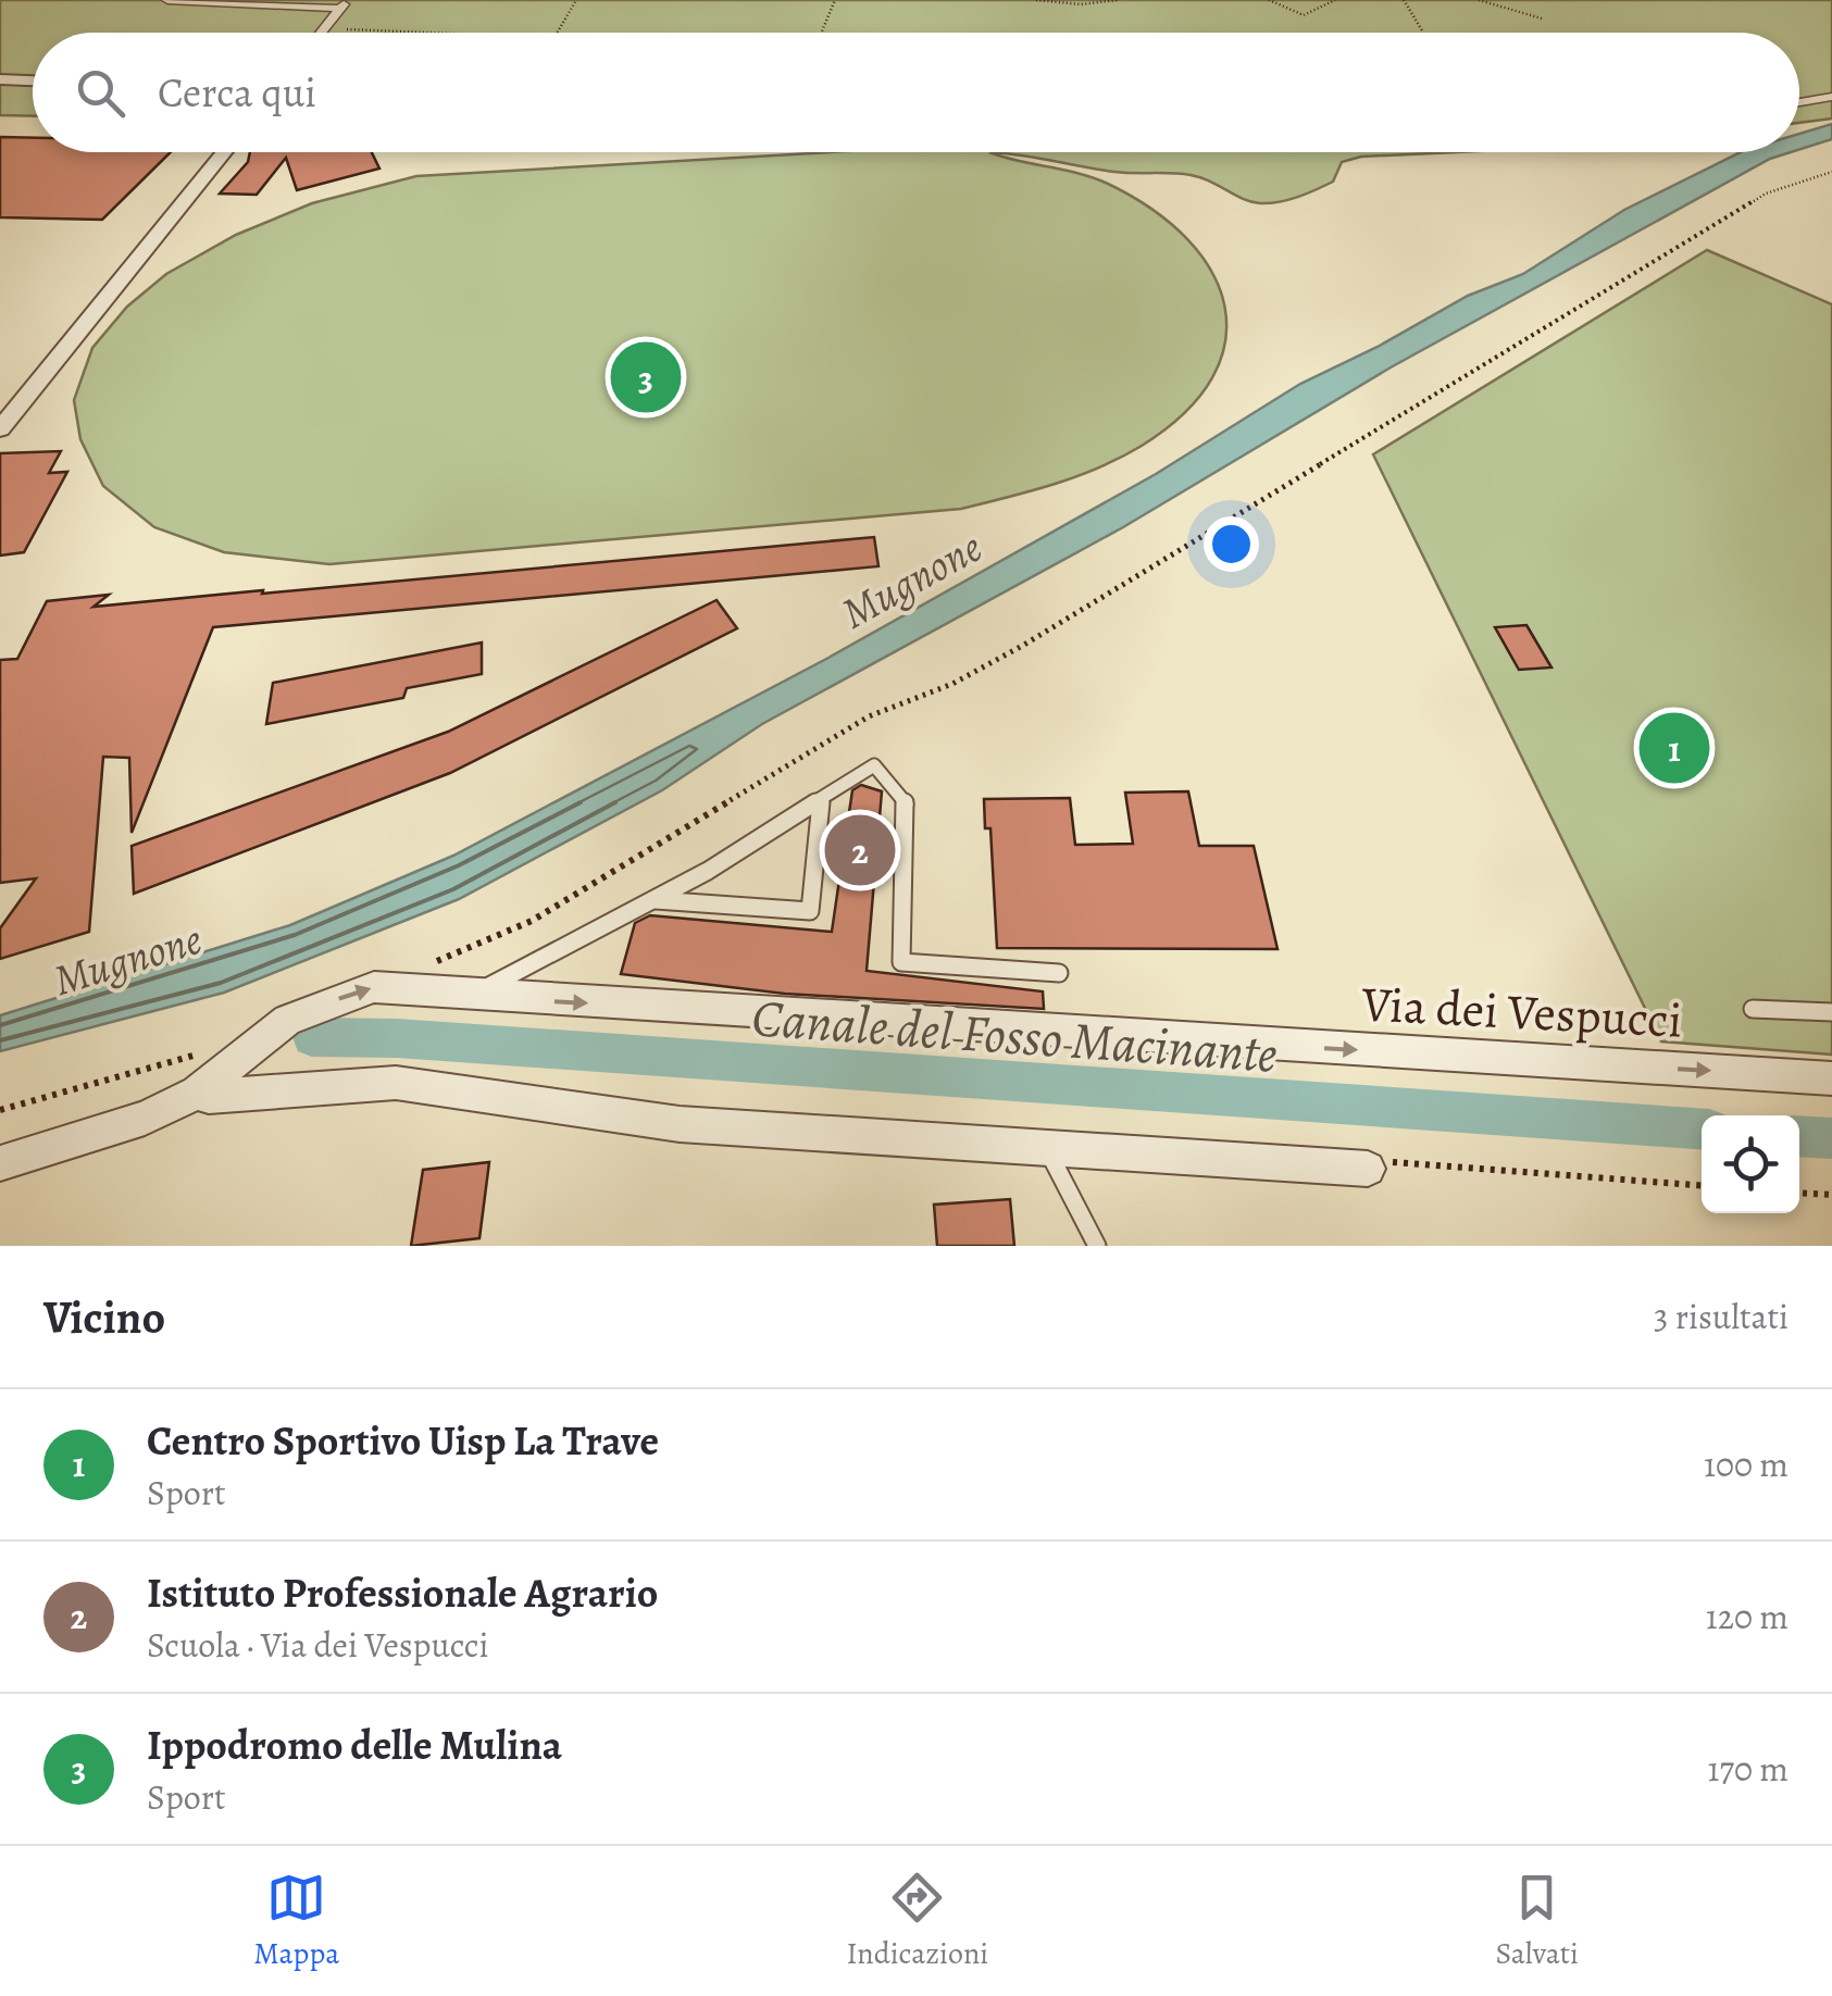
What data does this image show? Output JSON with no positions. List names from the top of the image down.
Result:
{
  "streets": {
    "street": ["Via dei Vespucci"]
  },
  "water": ["Mugnone", "Canale del Fosso Macinante"],
  "page": {
    "search": "Cerca qui",
    "pins": ["3", "1", "2"],
    "heading": ["Vicino", "3 risultati"],
    "list": [
      {
        "mark": "1",
        "name": "Centro Sportivo Uisp La Trave",
        "note": "Sport",
        "value": "100 m"
      },
      {
        "mark": "2",
        "name": "Istituto Professionale Agrario",
        "note": "Scuola · Via dei Vespucci",
        "value": "120 m"
      },
      {
        "mark": "3",
        "name": "Ippodromo delle Mulina",
        "note": "Sport",
        "value": "170 m"
      }
    ],
    "nav": ["Mappa", "Indicazioni", "Salvati"]
  }
}
